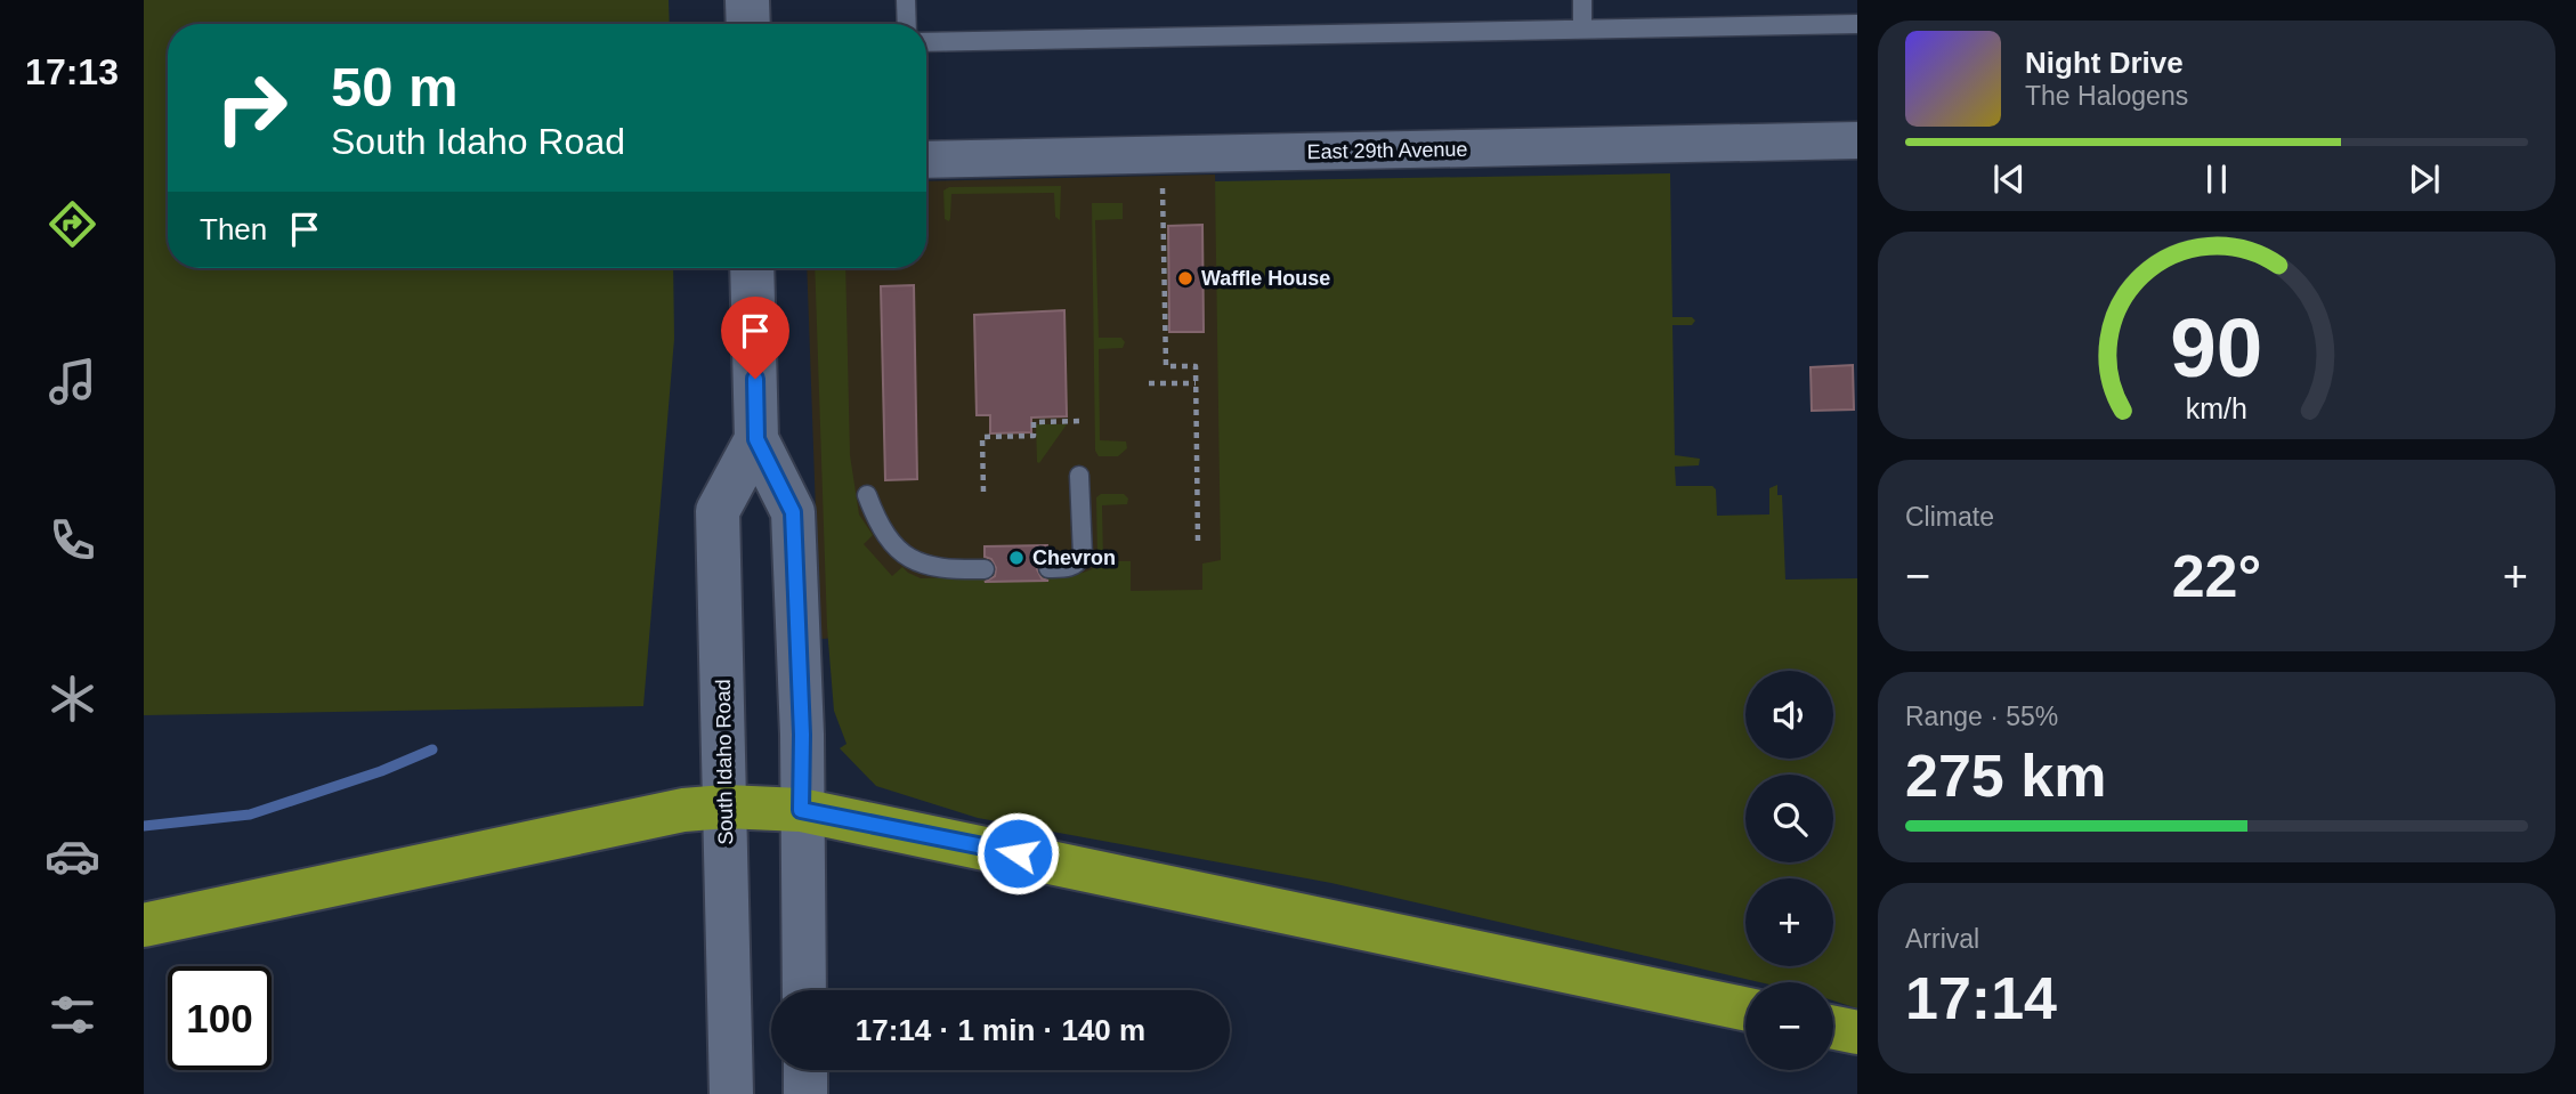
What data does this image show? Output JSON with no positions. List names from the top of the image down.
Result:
{
  "streets": {
    "main road": ["South Idaho Road"],
    "street": ["East 29th Avenue"]
  },
  "places": ["Waffle House", "Chevron"],
  "page": {
    "tabs": "17:13",
    "turn": ["50 m", "South Idaho Road"],
    "song": ["Night Drive", "The Halogens"],
    "then": "Then",
    "tile": [
      "Climate",
      ["Range · 55%", "275 km"],
      ["Arrival", "17:14"]
    ],
    "heat": ["−", "22°", "+"],
    "map_buttons": ["+", "−"],
    "limit": "100",
    "trip": "17:14 · 1 min · 140 m",
    "gauge": ["90", "km/h"]
  }
}
